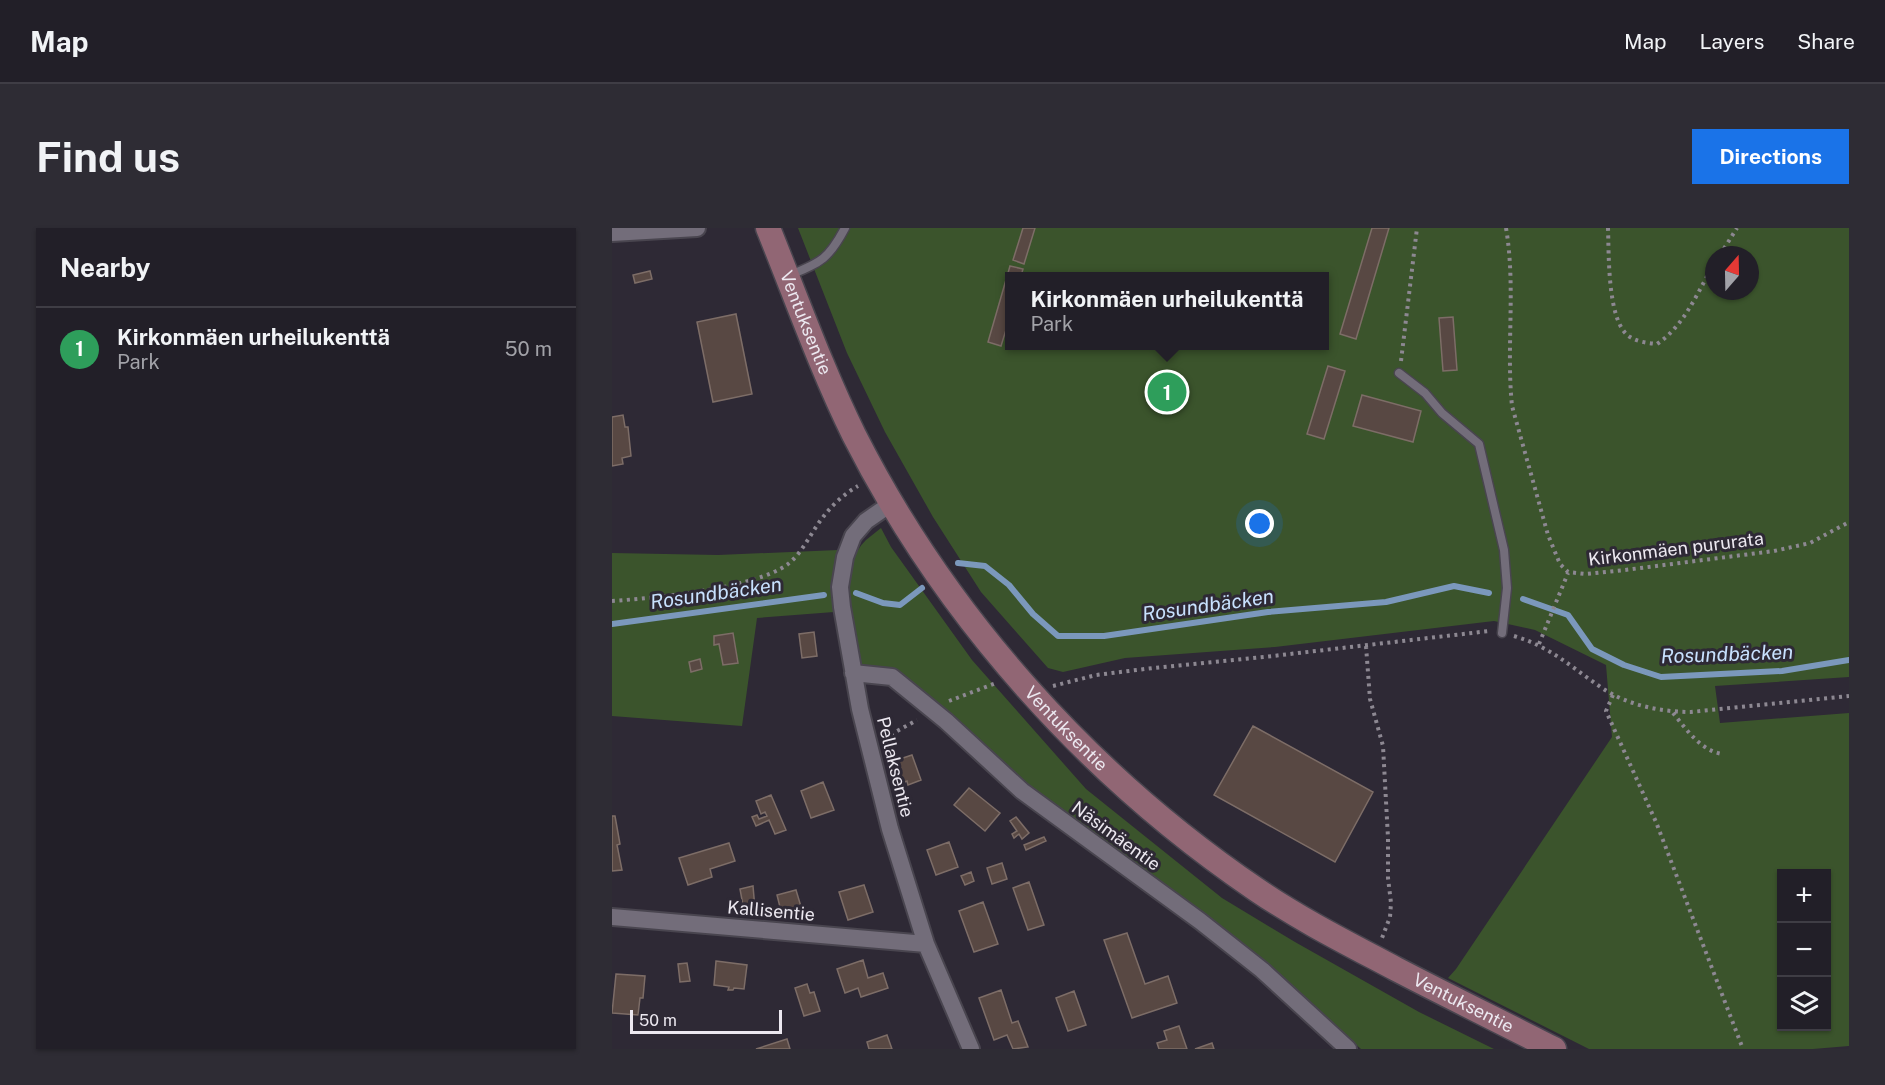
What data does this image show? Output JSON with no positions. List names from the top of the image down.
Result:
{
  "streets": {
    "main road": ["Ventuksentie"],
    "street": ["Pellaksentie", "Näsimäentie", "Kallisentie"],
    "path": ["Kirkonmäen pururata"]
  },
  "crossings": [
    ["Ventuksentie", "Pellaksentie"],
    ["Pellaksentie", "Näsimäentie"],
    ["Pellaksentie", "Kallisentie"]
  ],
  "water": ["Rosundbäcken"],
  "scale_bar": "50 m",
  "north": "top",
  "page": {
    "header": "Map",
    "nav": ["Map", "Layers", "Share"],
    "buttons": "Directions",
    "title": "Find us",
    "heading": "Nearby",
    "popup": ["Kirkonmäen urheilukenttä", "Park"],
    "list": [
      {
        "mark": "1",
        "name": "Kirkonmäen urheilukenttä",
        "note": "Park",
        "value": "50 m"
      }
    ],
    "pins": "1",
    "map_buttons": ["+", "−"],
    "scale": "50 m"
  }
}
